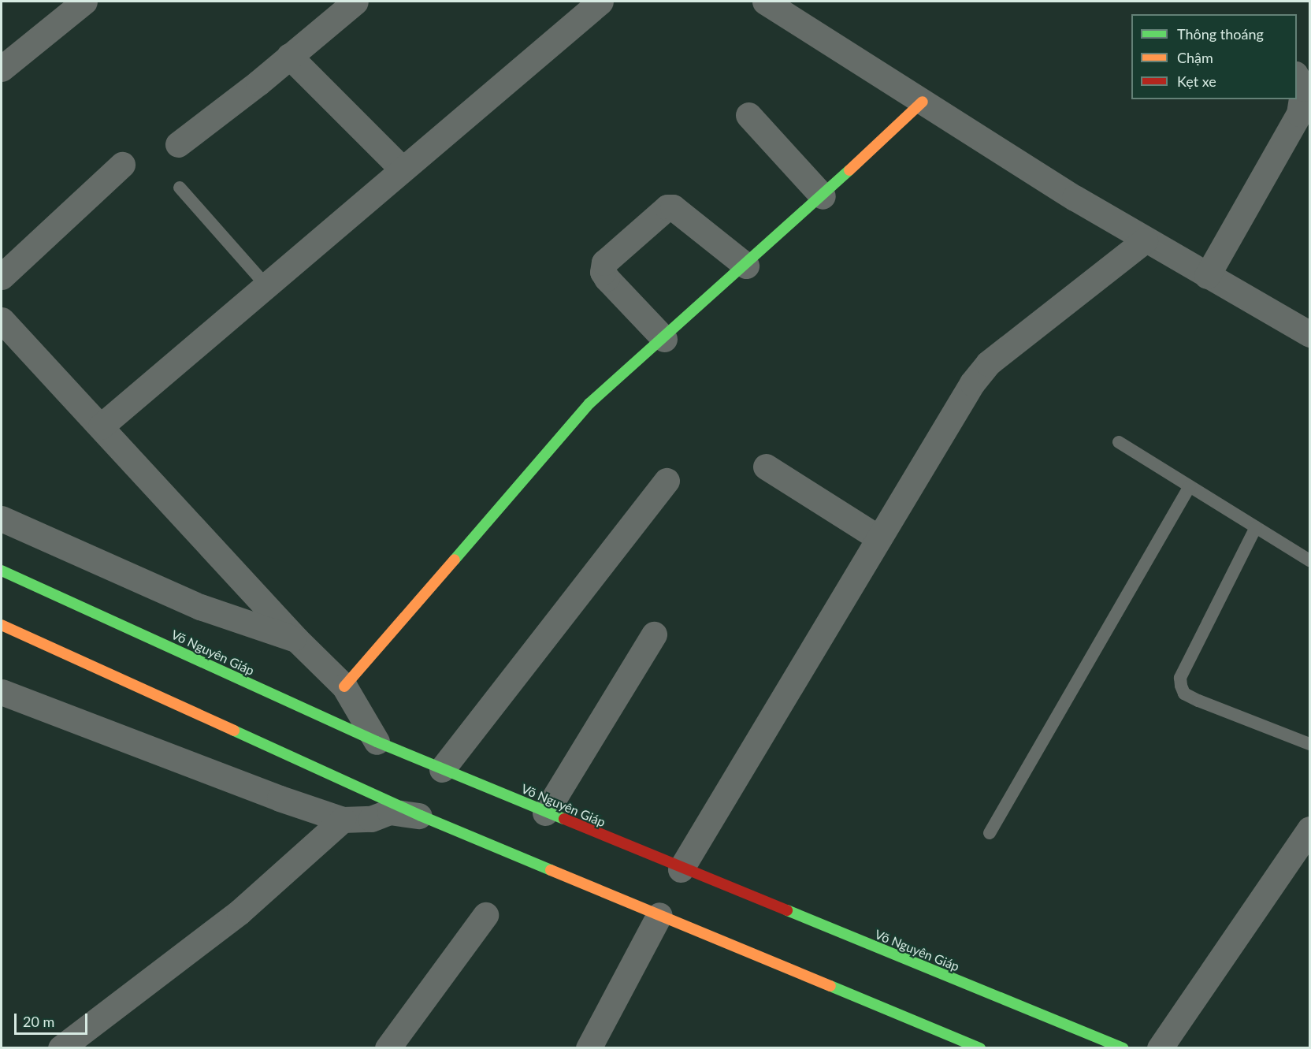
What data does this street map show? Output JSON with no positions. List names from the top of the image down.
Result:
{
  "streets": {
    "main road": ["Võ Nguyên Giáp"]
  },
  "legend": ["Thông thoáng", "Chậm", "Kẹt xe"],
  "scale_bar": "20 m"
}
